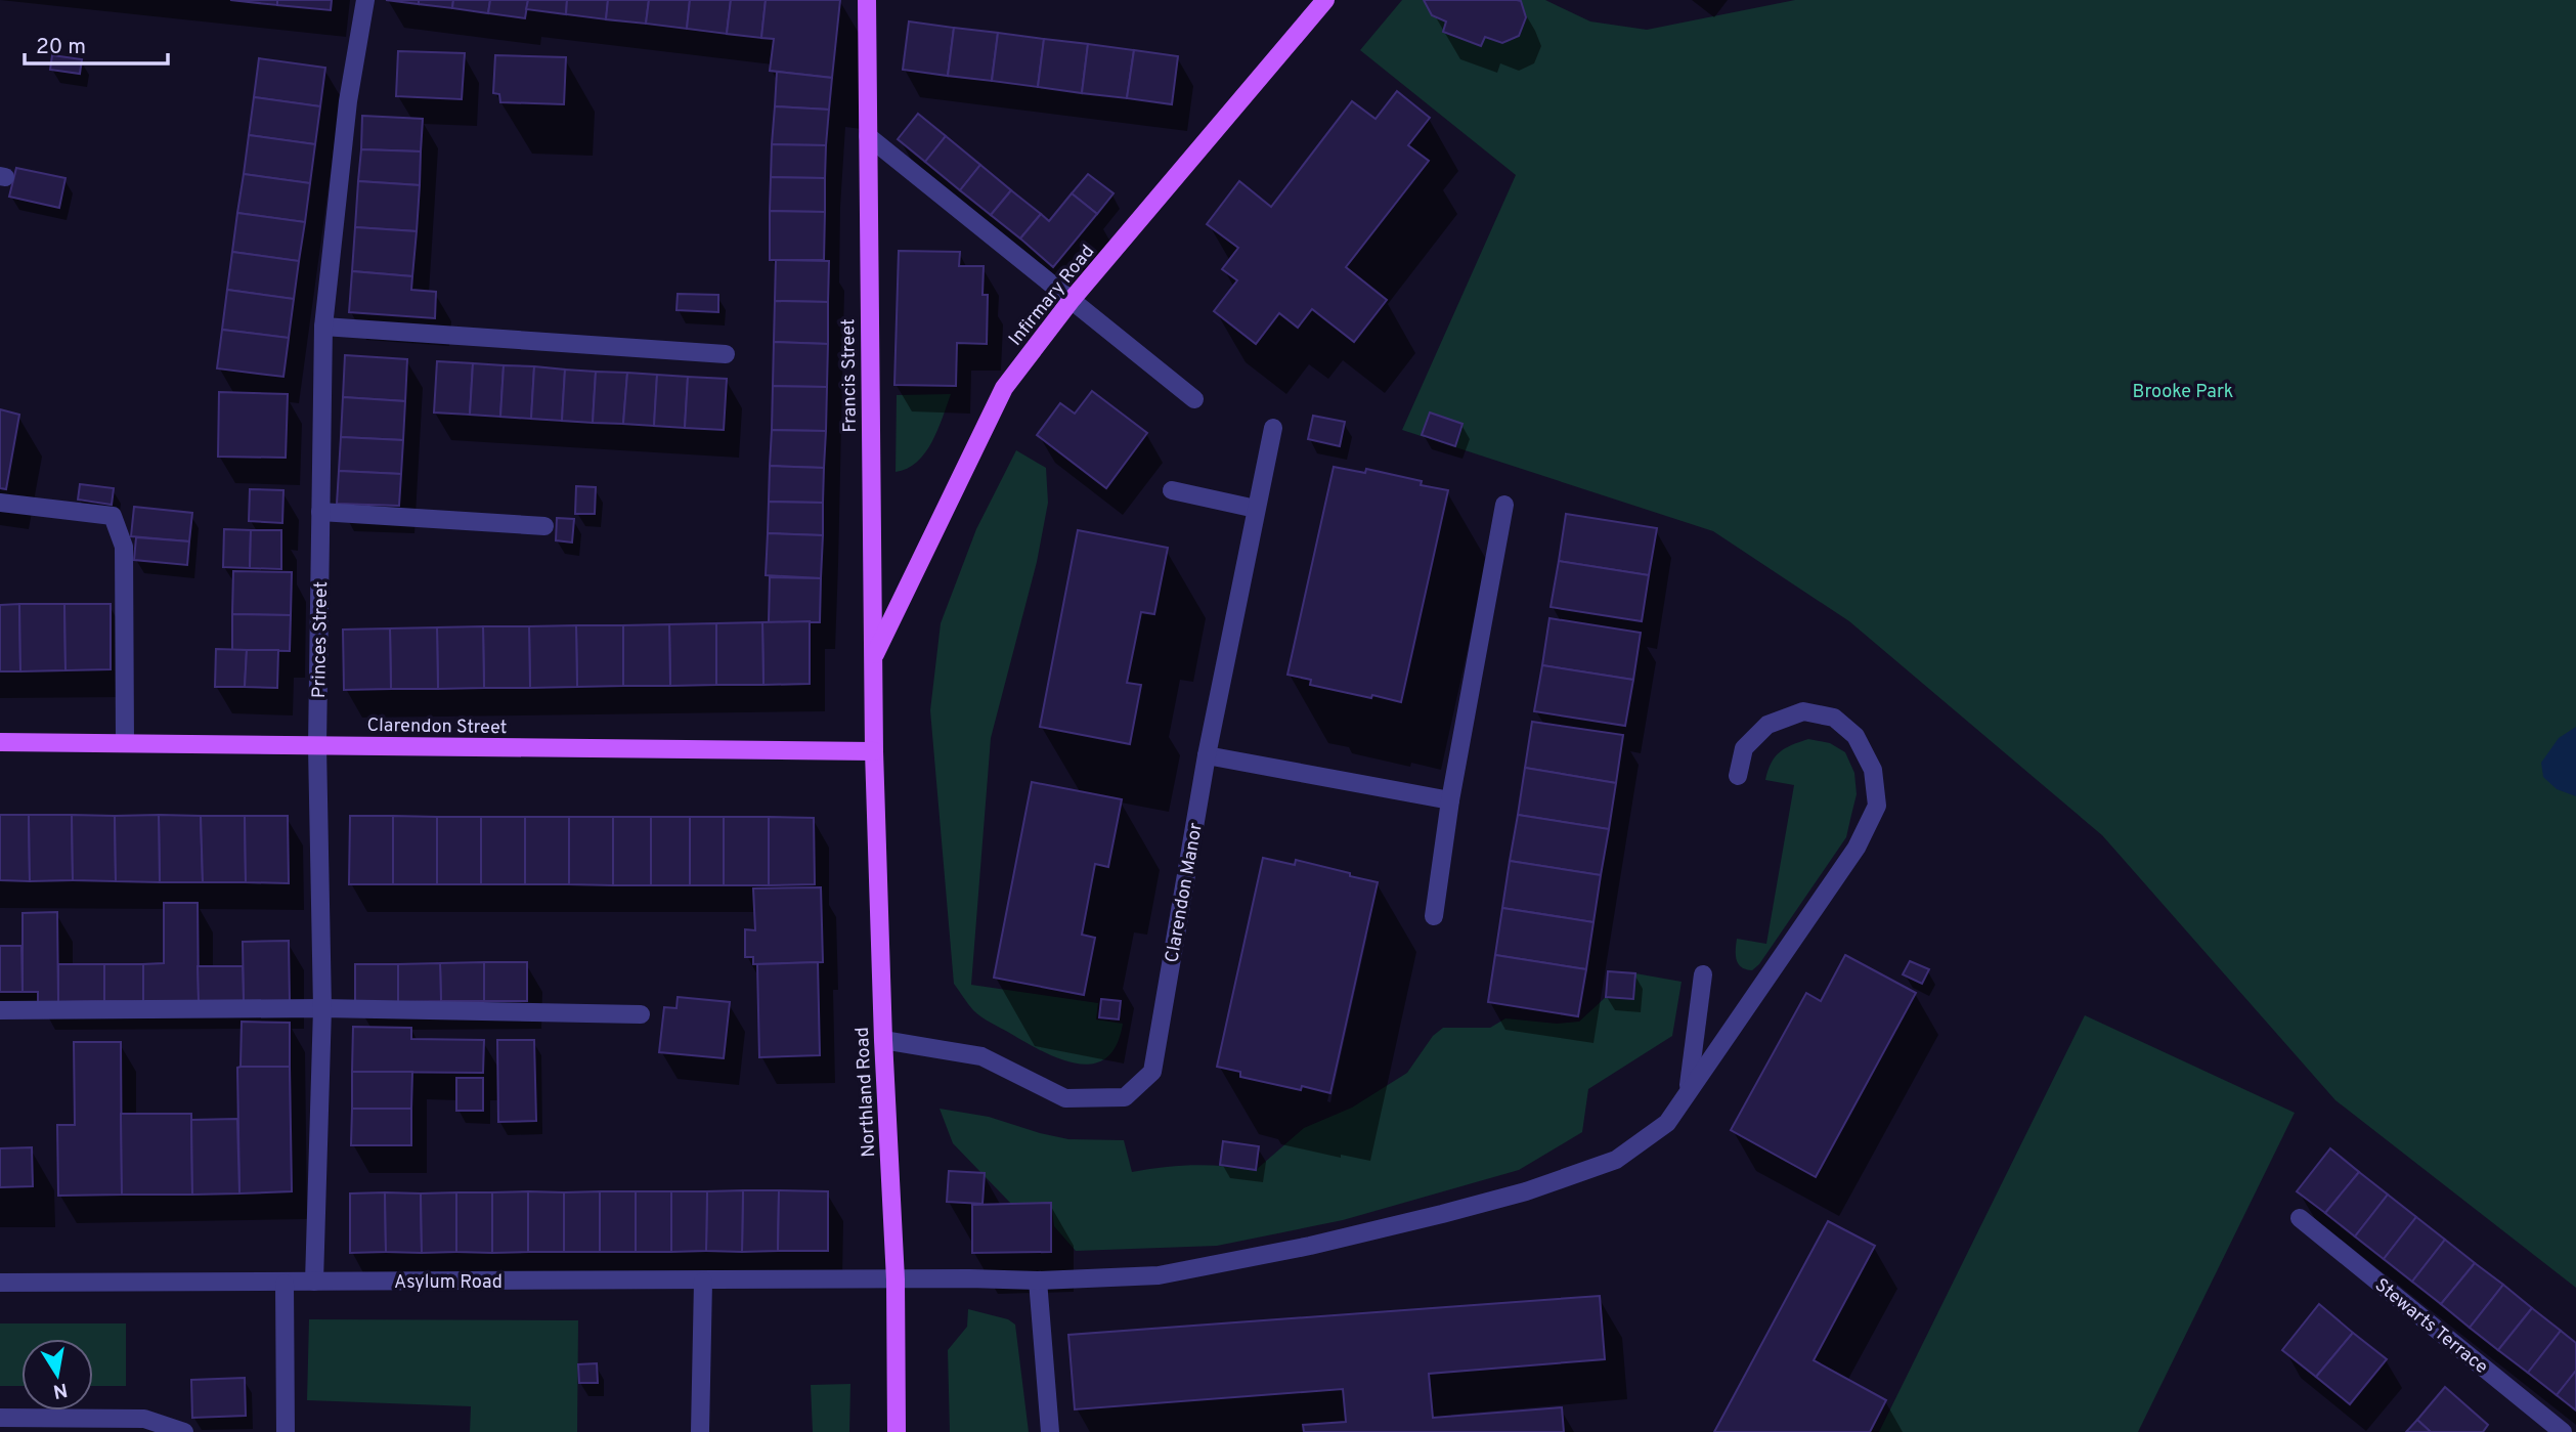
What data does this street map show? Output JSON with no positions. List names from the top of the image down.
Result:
{
  "streets": {
    "main road": [
      "Infirmary Road",
      "Francis Street",
      "Clarendon Street",
      "Northland Road"
    ],
    "street": [
      "Princes Street",
      "Clarendon Manor",
      "Asylum Road",
      "Stewarts Terrace"
    ]
  },
  "crossings": [
    ["Infirmary Road", "Francis Street"],
    ["Francis Street", "Clarendon Street"],
    ["Francis Street", "Northland Road"],
    ["Princes Street", "Clarendon Street"],
    ["Princes Street", "Asylum Road"],
    ["Clarendon Street", "Northland Road"],
    ["Clarendon Manor", "Northland Road"],
    ["Northland Road", "Asylum Road"]
  ],
  "parks": ["Brooke Park"],
  "scale_bar": "20 m",
  "north": "bottom"
}
